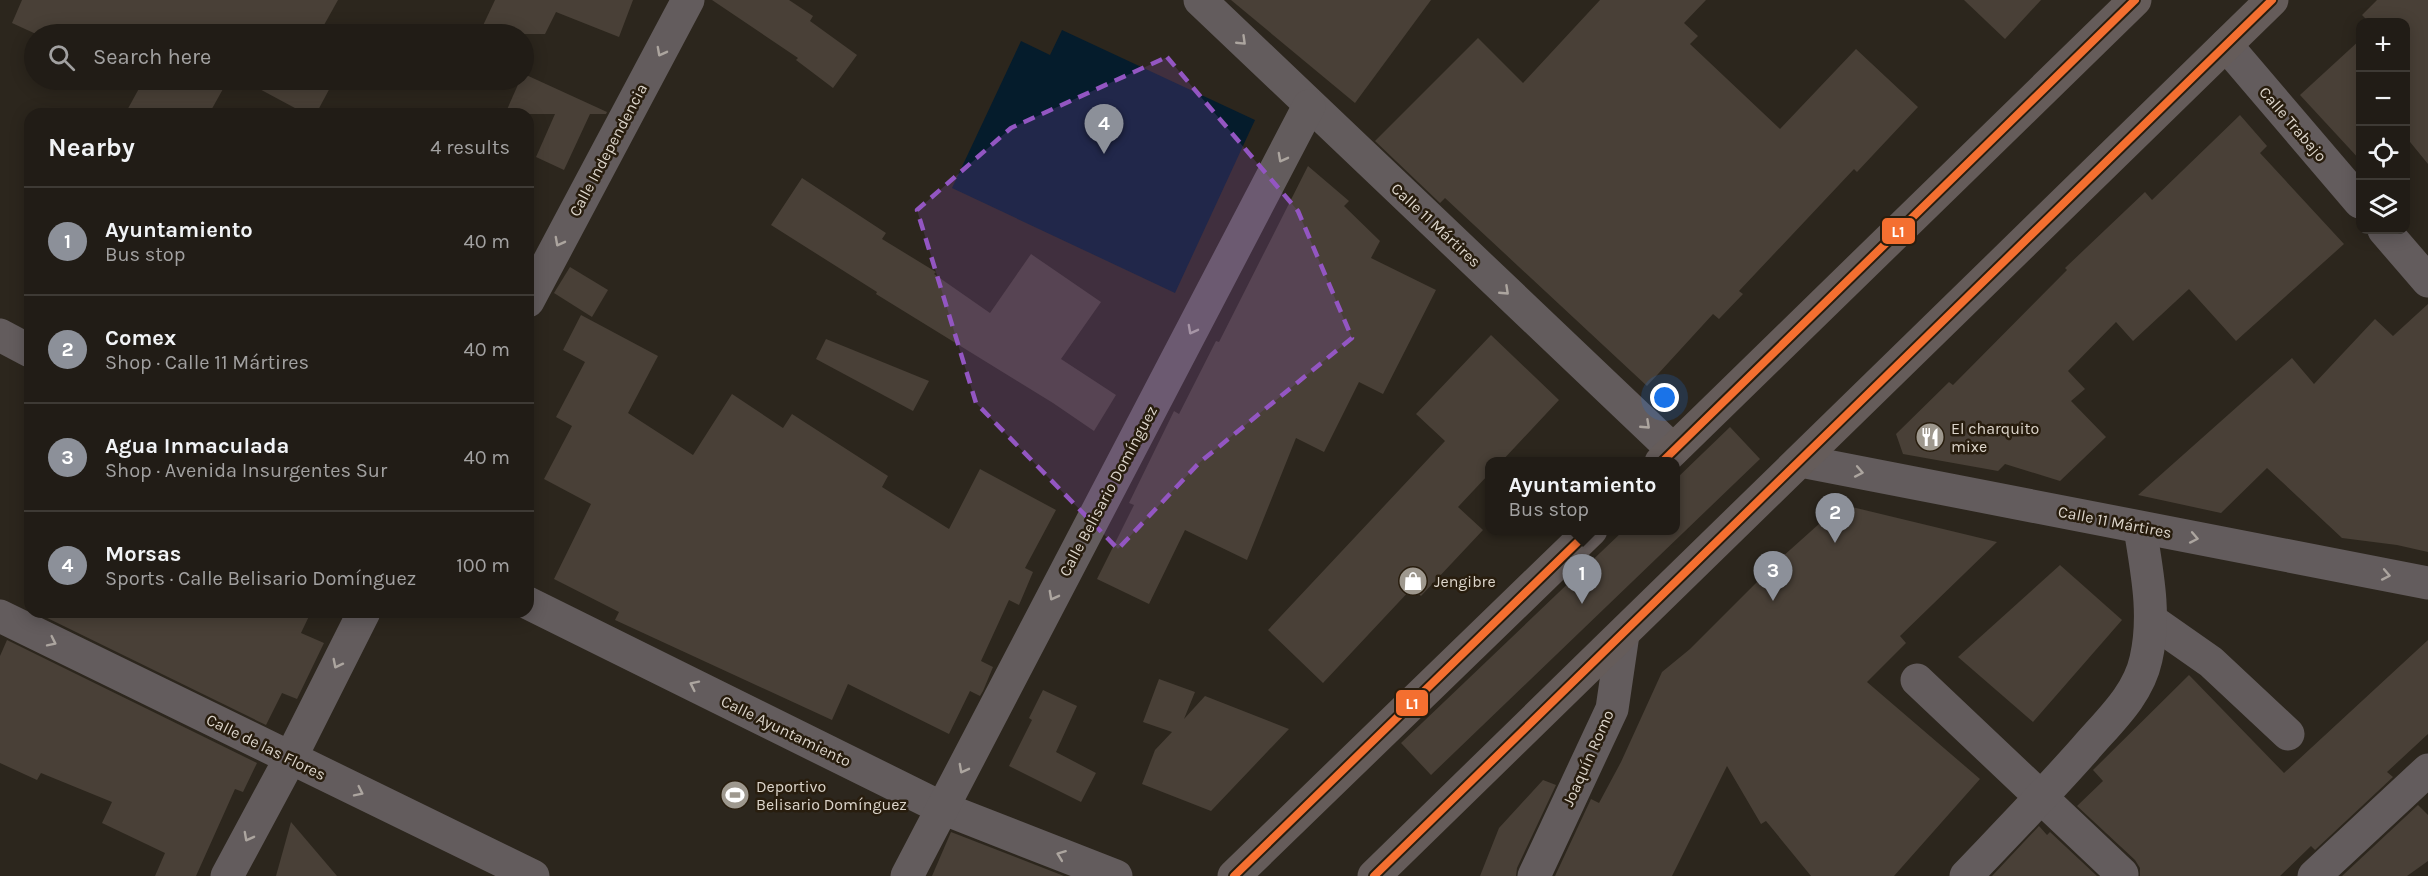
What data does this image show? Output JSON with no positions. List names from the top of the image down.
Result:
{
  "streets": {
    "street": [
      "Calle Trabajo",
      "Calle Independencia",
      "Calle 11 Mártires",
      "Calle Belisario Domínguez",
      "Calle Ayuntamiento",
      "Calle de las Flores",
      "Joaquín Romo"
    ]
  },
  "crossings": [
    ["Calle 11 Mártires", "Calle Belisario Domínguez"],
    ["Calle Belisario Domínguez", "Calle Ayuntamiento"]
  ],
  "one_way": [
    "Calle Independencia",
    "Calle 11 Mártires",
    "Calle Belisario Domínguez",
    "Calle Ayuntamiento",
    "Calle de las Flores"
  ],
  "places": {
    "restaurant": ["El charquito mixe"],
    "shop": ["Jengibre"],
    "sports": ["Deportivo Belisario Domínguez"]
  },
  "lines": ["transit line L1"],
  "page": {
    "map_buttons": ["+", "−"],
    "search": "Search here",
    "pins": [
      "4",
      "2",
      "3",
      "1"
    ],
    "heading": ["Nearby", "4 results"],
    "list": [
      {
        "mark": "1",
        "name": "Ayuntamiento",
        "note": "Bus stop",
        "value": "40 m"
      },
      {
        "mark": "2",
        "name": "Comex",
        "note": "Shop · Calle 11 Mártires",
        "value": "40 m"
      },
      {
        "mark": "3",
        "name": "Agua Inmaculada",
        "note": "Shop · Avenida Insurgentes Sur",
        "value": "40 m"
      },
      {
        "mark": "4",
        "name": "Morsas",
        "note": "Sports · Calle Belisario Domínguez",
        "value": "100 m"
      }
    ],
    "popup": ["Ayuntamiento", "Bus stop"]
  }
}
